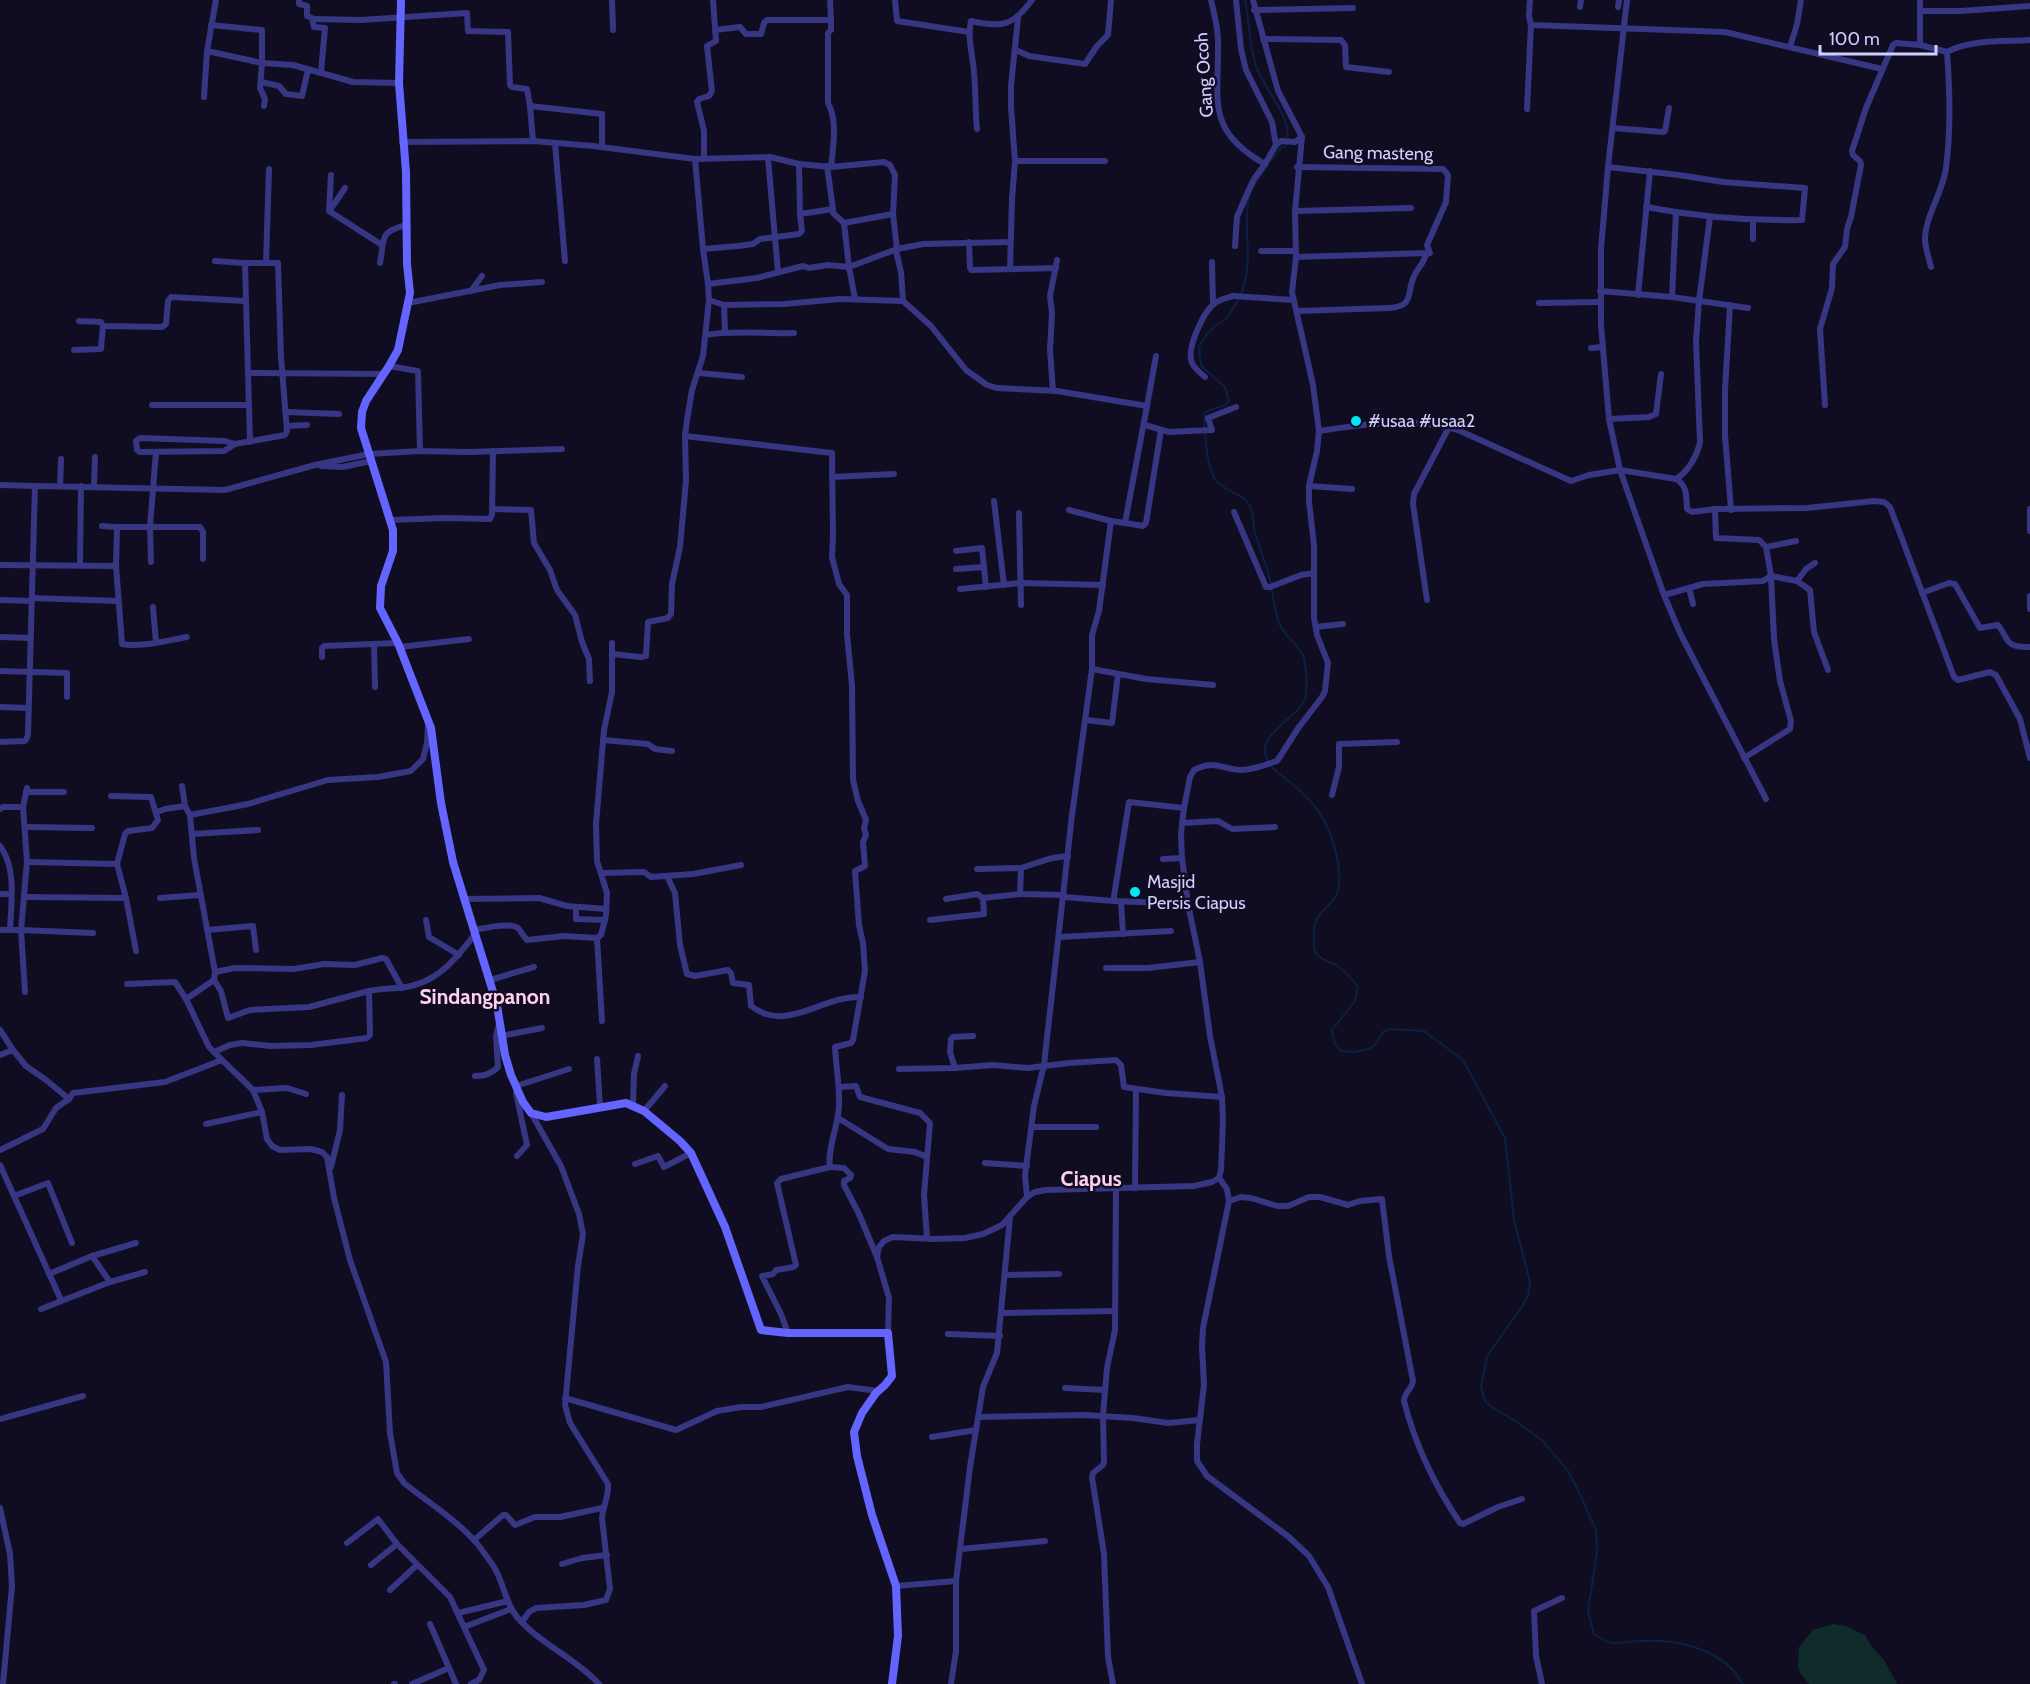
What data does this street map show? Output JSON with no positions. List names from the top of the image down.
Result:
{
  "streets": {
    "street": ["Gang Ocoh", "Gang masteng"]
  },
  "districts": ["Sindangpanon", "Ciapus"],
  "places": ["#usaa #usaa2", "Masjid Persis Ciapus"],
  "scale_bar": "100 m"
}
